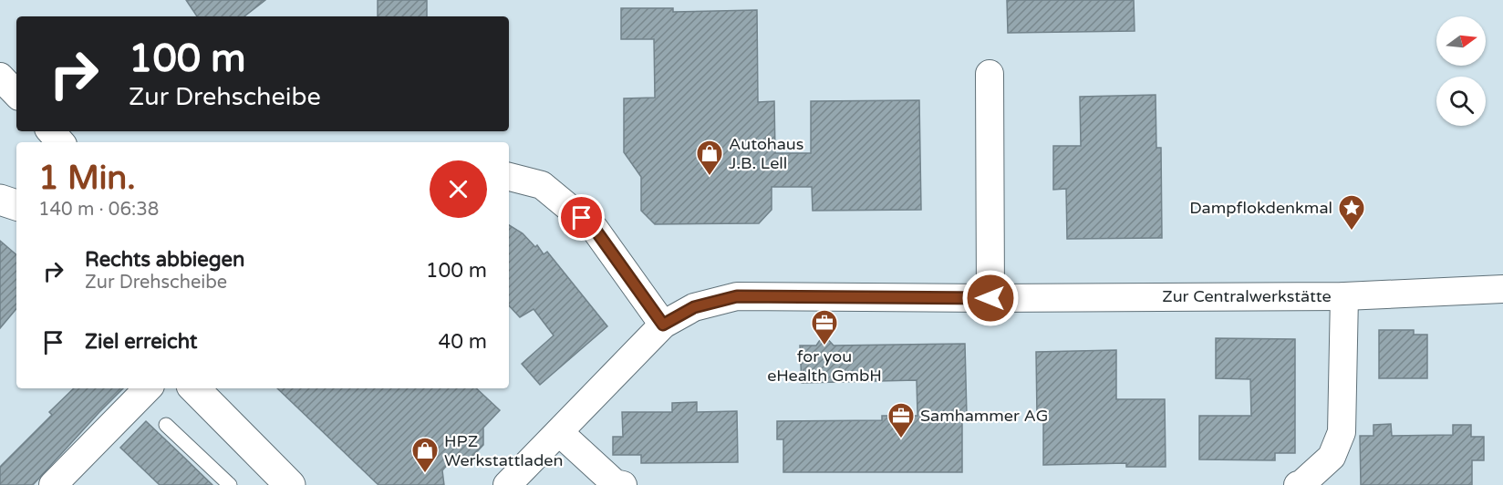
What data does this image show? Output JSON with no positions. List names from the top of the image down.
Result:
{
  "streets": {
    "street": ["Zur Centralwerkstätte"]
  },
  "places": {
    "shop": ["Autohaus J.B. Lell", "HPZ Werkstattladen"],
    "place": ["Dampflokdenkmal"],
    "office": ["for you eHealth GmbH", "Samhammer AG"]
  },
  "north": "right",
  "page": {
    "turn": ["100 m", "Zur Drehscheibe"],
    "heading": ["1 Min.", "140 m · 06:38"],
    "list": [
      {
        "name": "Rechts abbiegen",
        "note": "Zur Drehscheibe",
        "value": "100 m"
      },
      {
        "name": "Ziel erreicht",
        "value": "40 m"
      }
    ]
  }
}
